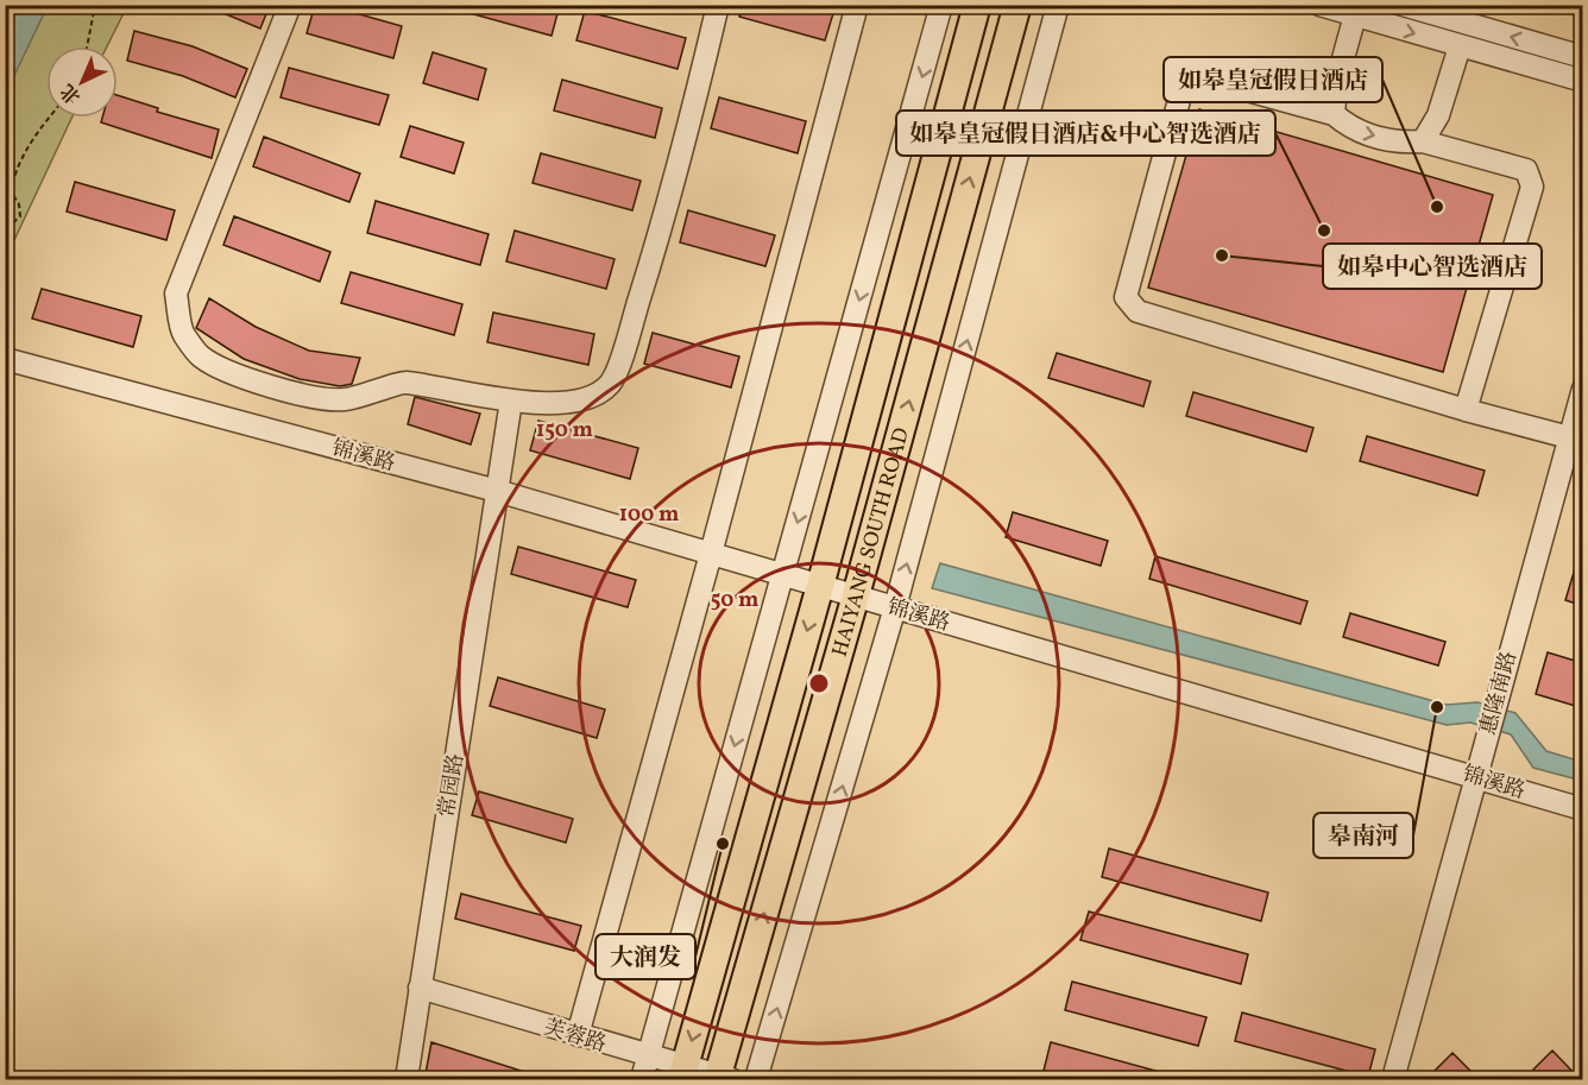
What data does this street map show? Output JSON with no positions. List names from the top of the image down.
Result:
{
  "streets": {
    "main road": ["HAIYANG SOUTH ROAD"],
    "street": [
      "锦溪路",
      "惠隆南路",
      "常园路",
      "芙蓉路"
    ]
  },
  "crossings": [
    ["锦溪路", "HAIYANG SOUTH ROAD"],
    ["锦溪路", "惠隆南路"],
    ["锦溪路", "常园路"],
    ["HAIYANG SOUTH ROAD", "芙蓉路"],
    ["常园路", "芙蓉路"]
  ],
  "places": [
    "如皋皇冠假日酒店",
    "如皋皇冠假日酒店&中心智选酒店",
    "如皋中心智选酒店",
    "皋南河",
    "大润发"
  ],
  "north": "bottom left",
  "rings": ["150 m", "100 m", "50 m"]
}
